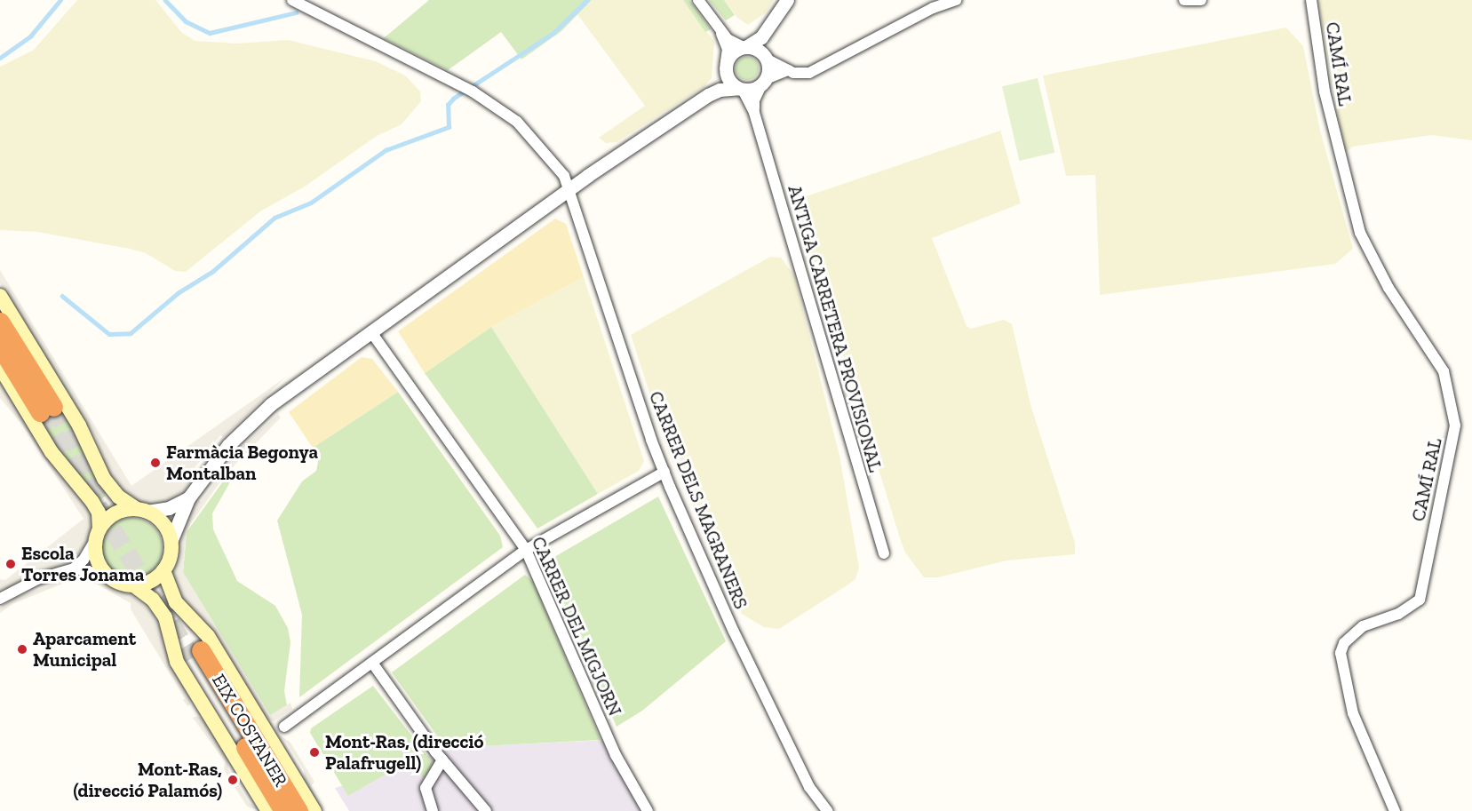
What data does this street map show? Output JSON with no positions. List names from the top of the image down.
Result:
{
  "streets": {
    "highway": ["EIX COSTANER"],
    "street": [
      "CAMÍ RAL",
      "ANTIGA CARRETERA PROVISIONAL",
      "CARRER DELS MAGRANERS",
      "CARRER DEL MIGJORN"
    ]
  },
  "places": [
    "Farmàcia Begonya Montalban",
    "Escola Torres Jonama",
    "Aparcament Municipal",
    "Mont-Ras, (direcció Palafrugell)",
    "Mont-Ras, (direcció Palamós)"
  ]
}
